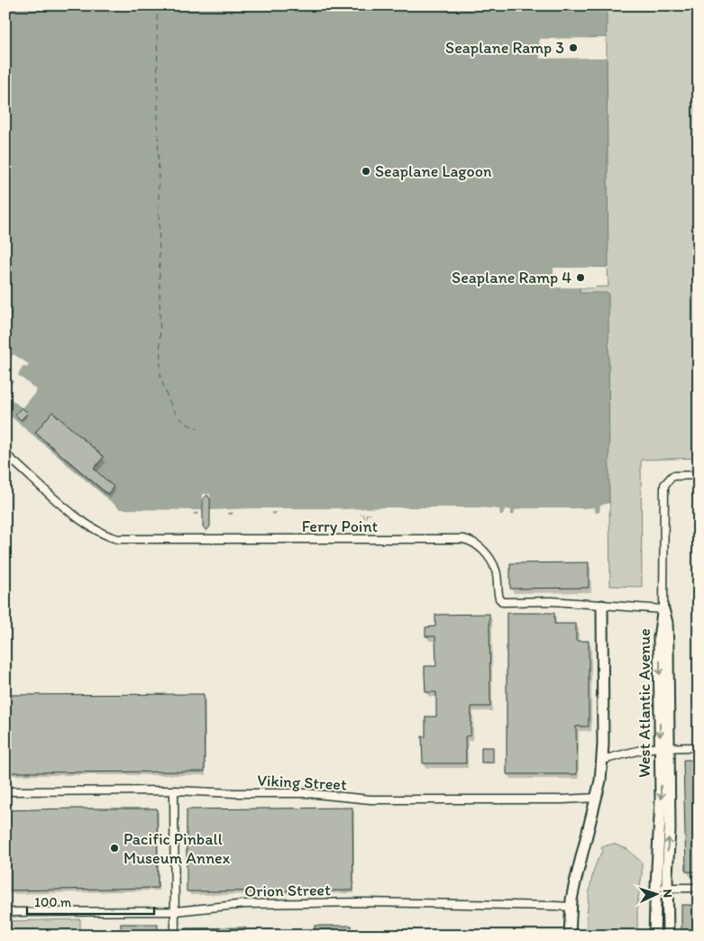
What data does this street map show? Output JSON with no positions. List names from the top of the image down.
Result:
{
  "streets": {
    "street": [
      "Ferry Point",
      "West Atlantic Avenue",
      "Viking Street",
      "Orion Street"
    ]
  },
  "crossings": [
    ["Ferry Point", "West Atlantic Avenue"]
  ],
  "places": [
    "Seaplane Ramp 3",
    "Seaplane Lagoon",
    "Seaplane Ramp 4",
    "Pacific Pinball Museum Annex"
  ],
  "scale_bar": "100 m",
  "north": "right"
}
